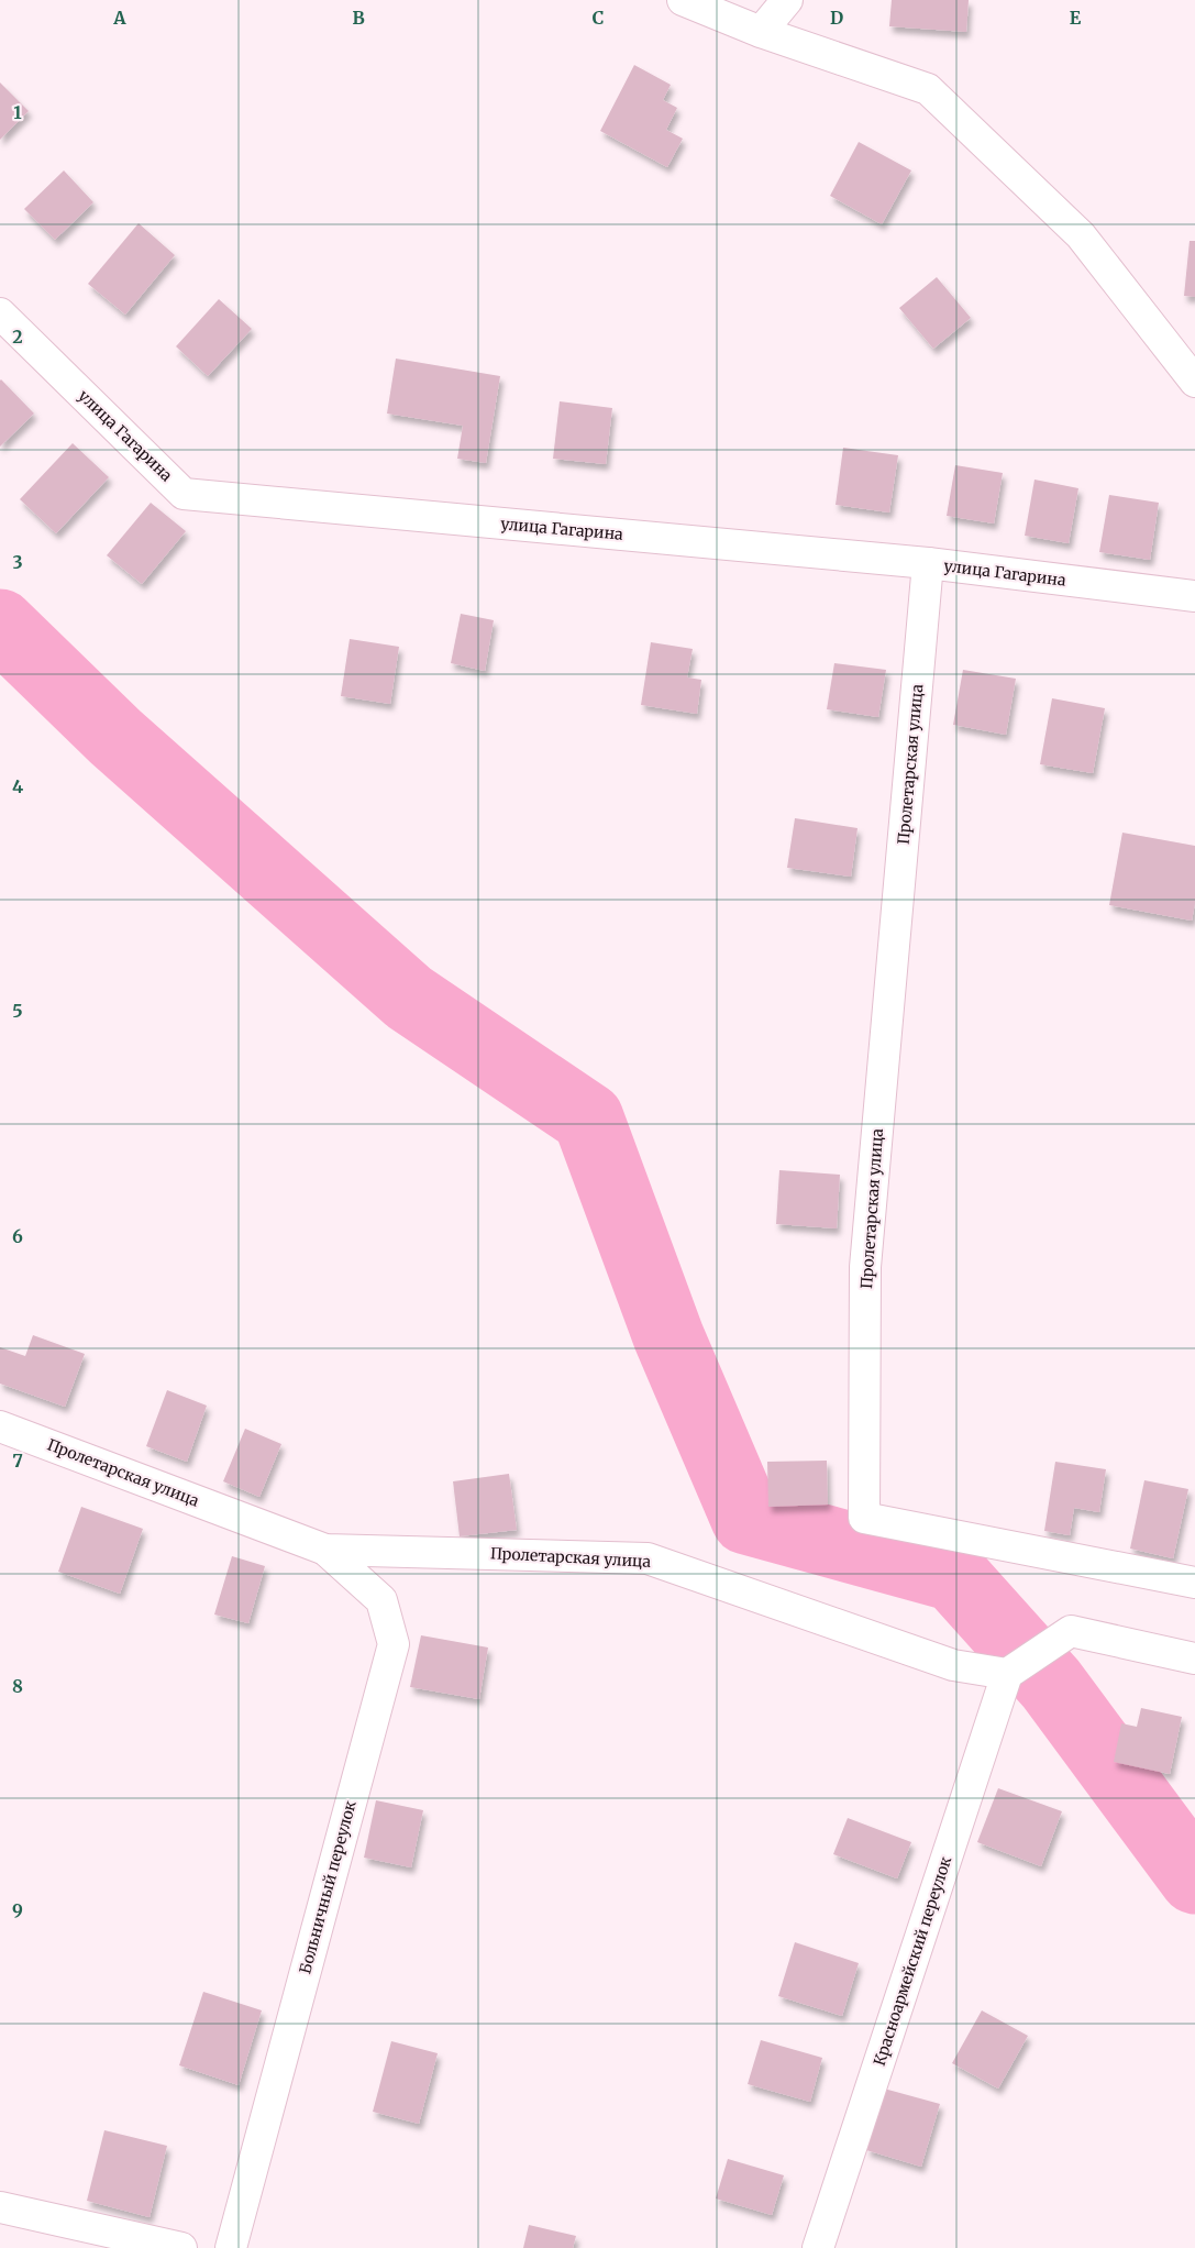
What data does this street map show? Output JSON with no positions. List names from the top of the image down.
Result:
{
  "streets": {
    "street": [
      "улица Гагарина",
      "Пролетарская улица",
      "Больничный переулок",
      "Красноармейский переулок"
    ]
  },
  "crossings": [
    ["улица Гагарина", "Пролетарская улица"],
    ["Пролетарская улица", "Больничный переулок"],
    ["Пролетарская улица", "Красноармейский переулок"]
  ],
  "grid": {
    "columns": [
      "A",
      "B",
      "C",
      "D",
      "E"
    ],
    "rows": [
      "1",
      "2",
      "3",
      "4",
      "5",
      "6",
      "7",
      "8",
      "9"
    ]
  }
}
